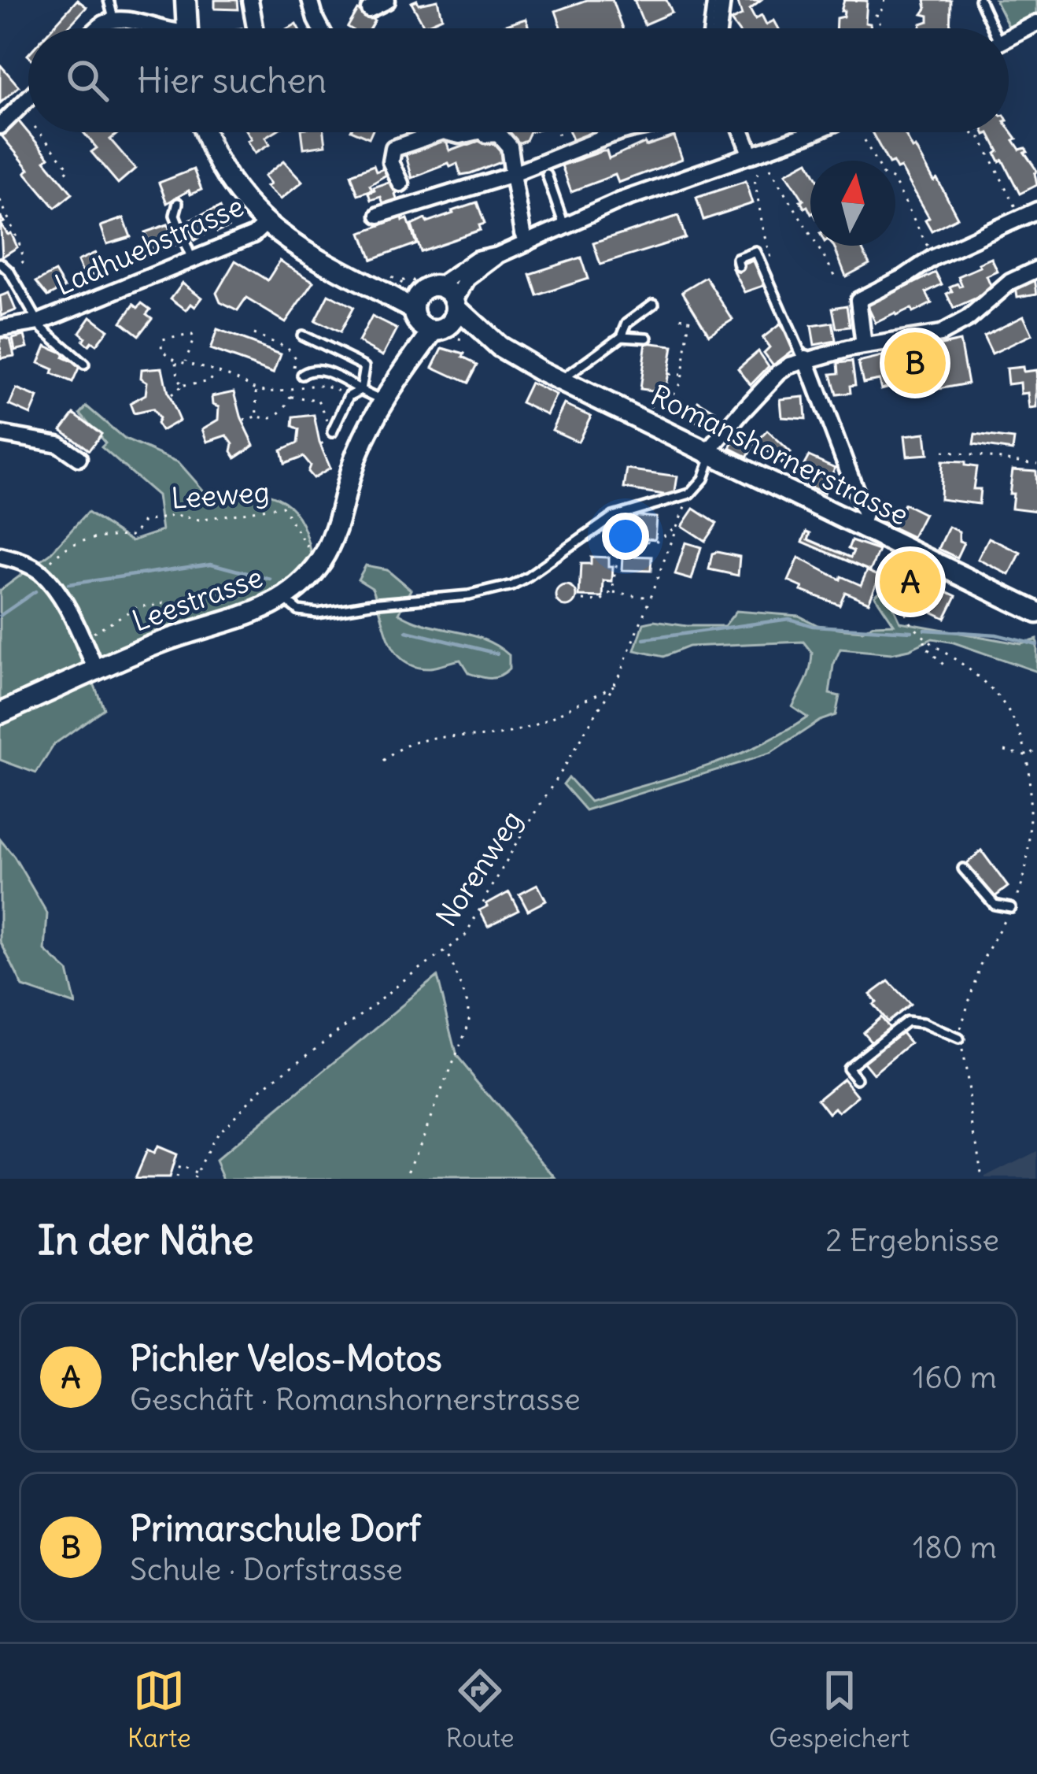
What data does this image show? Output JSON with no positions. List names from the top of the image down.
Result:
{
  "streets": {
    "main road": ["Romanshornerstrasse", "Leestrasse"],
    "street": ["Ladhuebstrasse"],
    "path": ["Leeweg", "Norenweg"]
  },
  "crossings": [
    ["Ladhuebstrasse", "Romanshornerstrasse"],
    ["Romanshornerstrasse", "Leestrasse"]
  ],
  "north": "top",
  "page": {
    "search": "Hier suchen",
    "pins": ["B", "A"],
    "heading": ["In der Nähe", "2 Ergebnisse"],
    "list": [
      {
        "mark": "A",
        "name": "Pichler Velos-Motos",
        "note": "Geschäft · Romanshornerstrasse",
        "value": "160 m"
      },
      {
        "mark": "B",
        "name": "Primarschule Dorf",
        "note": "Schule · Dorfstrasse",
        "value": "180 m"
      }
    ],
    "nav": ["Karte", "Route", "Gespeichert"]
  }
}
